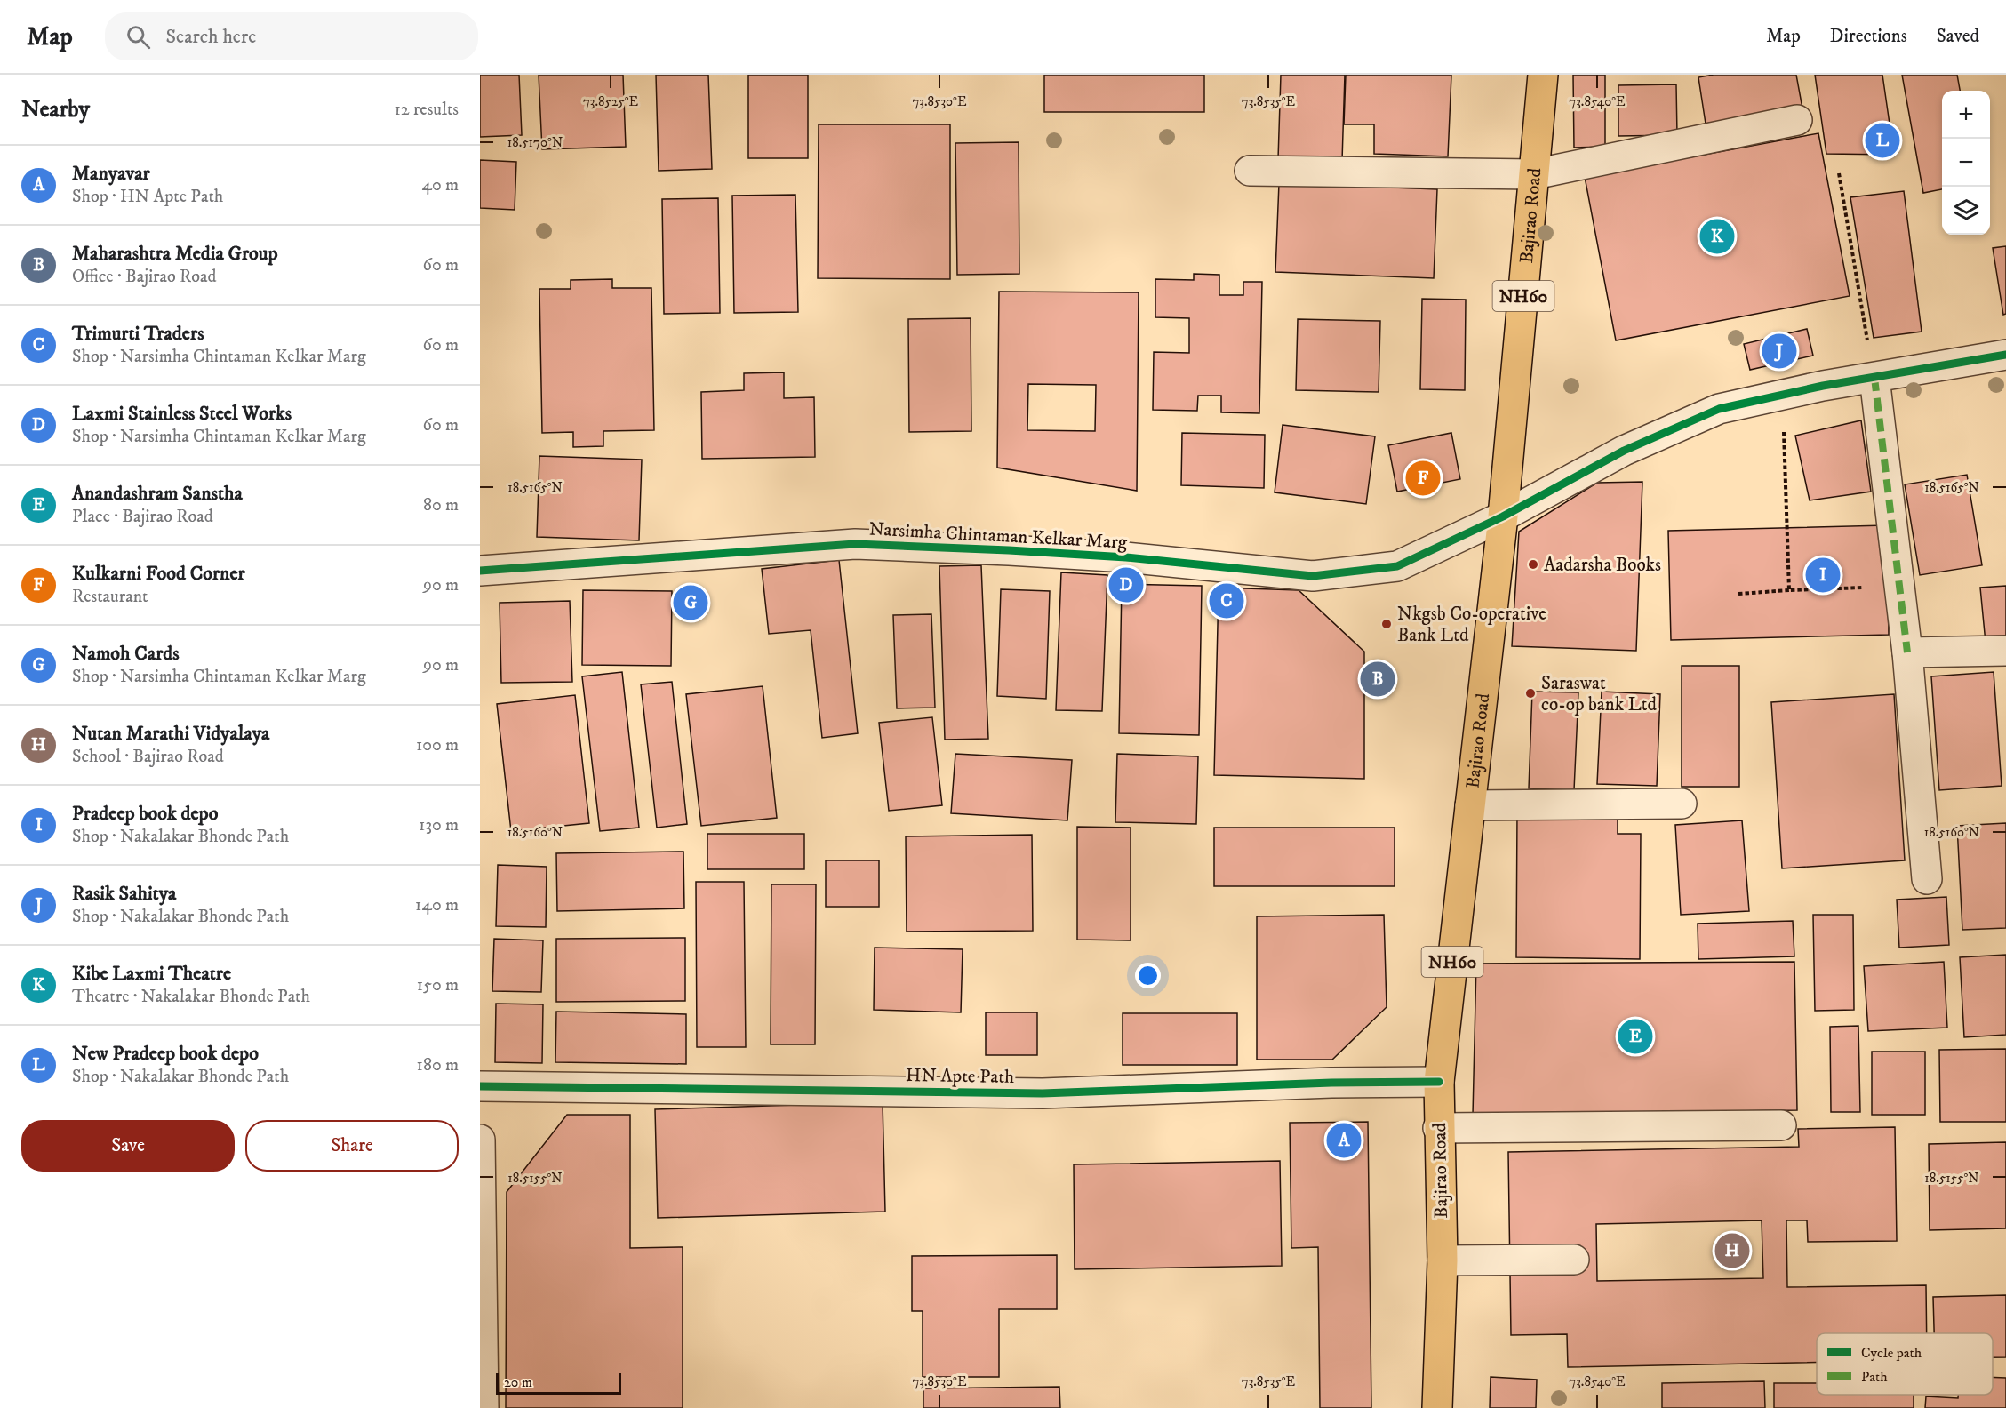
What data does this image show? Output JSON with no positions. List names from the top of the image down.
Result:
{
  "streets": {
    "highway": ["Bajirao Road", "NH60"],
    "street": ["Narsimha Chintaman Kelkar Marg", "HN Apte Path"]
  },
  "crossings": [
    ["Bajirao Road", "Narsimha Chintaman Kelkar Marg"],
    ["Bajirao Road", "HN Apte Path"]
  ],
  "places": ["Aadarsha Books", "Nkgsb Co-operative Bank Ltd", "Saraswat co-op bank Ltd"],
  "legend": ["Cycle path", "Path"],
  "scale_bar": "20 m",
  "page": {
    "header": "Map",
    "search": "Search here",
    "nav": ["Map", "Directions", "Saved"],
    "heading": ["Nearby", "12 results"],
    "map_buttons": ["+", "−"],
    "pins": [
      "L",
      "K",
      "J",
      "F",
      "I",
      "D",
      "C",
      "G",
      "B",
      "E",
      "A",
      "H"
    ],
    "list": [
      {
        "mark": "A",
        "name": "Manyavar",
        "note": "Shop · HN Apte Path",
        "value": "40 m"
      },
      {
        "mark": "B",
        "name": "Maharashtra Media Group",
        "note": "Office · Bajirao Road",
        "value": "60 m"
      },
      {
        "mark": "C",
        "name": "Trimurti Traders",
        "note": "Shop · Narsimha Chintaman Kelkar Marg",
        "value": "60 m"
      },
      {
        "mark": "D",
        "name": "Laxmi Stainless Steel Works",
        "note": "Shop · Narsimha Chintaman Kelkar Marg",
        "value": "60 m"
      },
      {
        "mark": "E",
        "name": "Anandashram Sanstha",
        "note": "Place · Bajirao Road",
        "value": "80 m"
      },
      {
        "mark": "F",
        "name": "Kulkarni Food Corner",
        "note": "Restaurant",
        "value": "90 m"
      },
      {
        "mark": "G",
        "name": "Namoh Cards",
        "note": "Shop · Narsimha Chintaman Kelkar Marg",
        "value": "90 m"
      },
      {
        "mark": "H",
        "name": "Nutan Marathi Vidyalaya",
        "note": "School · Bajirao Road",
        "value": "100 m"
      },
      {
        "mark": "I",
        "name": "Pradeep book depo",
        "note": "Shop · Nakalakar Bhonde Path",
        "value": "130 m"
      },
      {
        "mark": "J",
        "name": "Rasik Sahitya",
        "note": "Shop · Nakalakar Bhonde Path",
        "value": "140 m"
      },
      {
        "mark": "K",
        "name": "Kibe Laxmi Theatre",
        "note": "Theatre · Nakalakar Bhonde Path",
        "value": "150 m"
      },
      {
        "mark": "L",
        "name": "New Pradeep book depo",
        "note": "Shop · Nakalakar Bhonde Path",
        "value": "180 m"
      }
    ],
    "buttons": ["Save", "Share"],
    "scale": "20 m"
  },
  "coordinates": [
    "73.8525°E",
    "73.8530°E",
    "73.8535°E",
    "73.8540°E",
    "18.5170°N",
    "18.5165°N",
    "18.5160°N",
    "18.5155°N"
  ]
}
